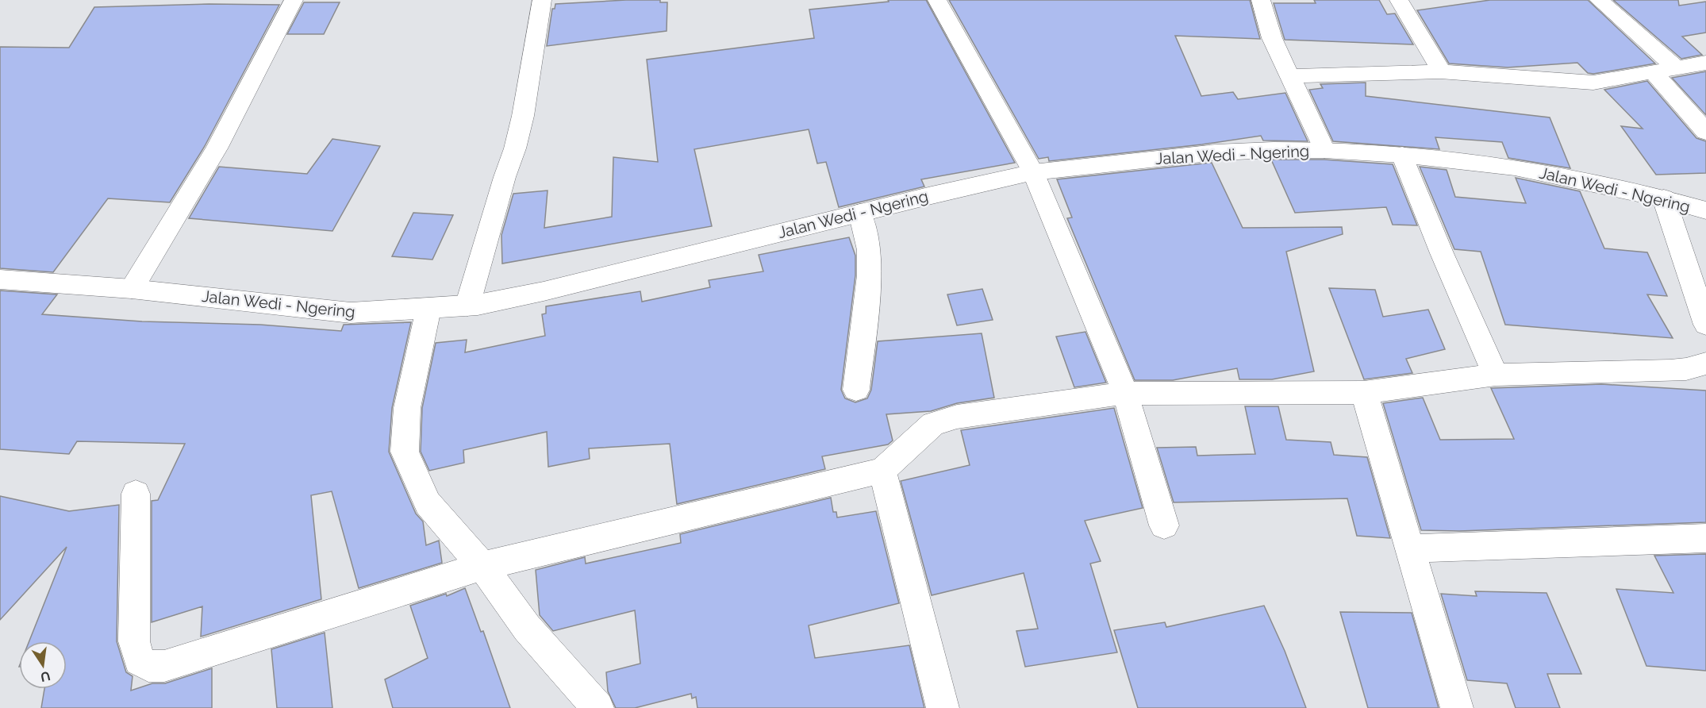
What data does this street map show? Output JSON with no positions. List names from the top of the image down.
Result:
{
  "streets": {
    "street": ["Jalan Wedi - Ngering"]
  },
  "north": "bottom"
}
